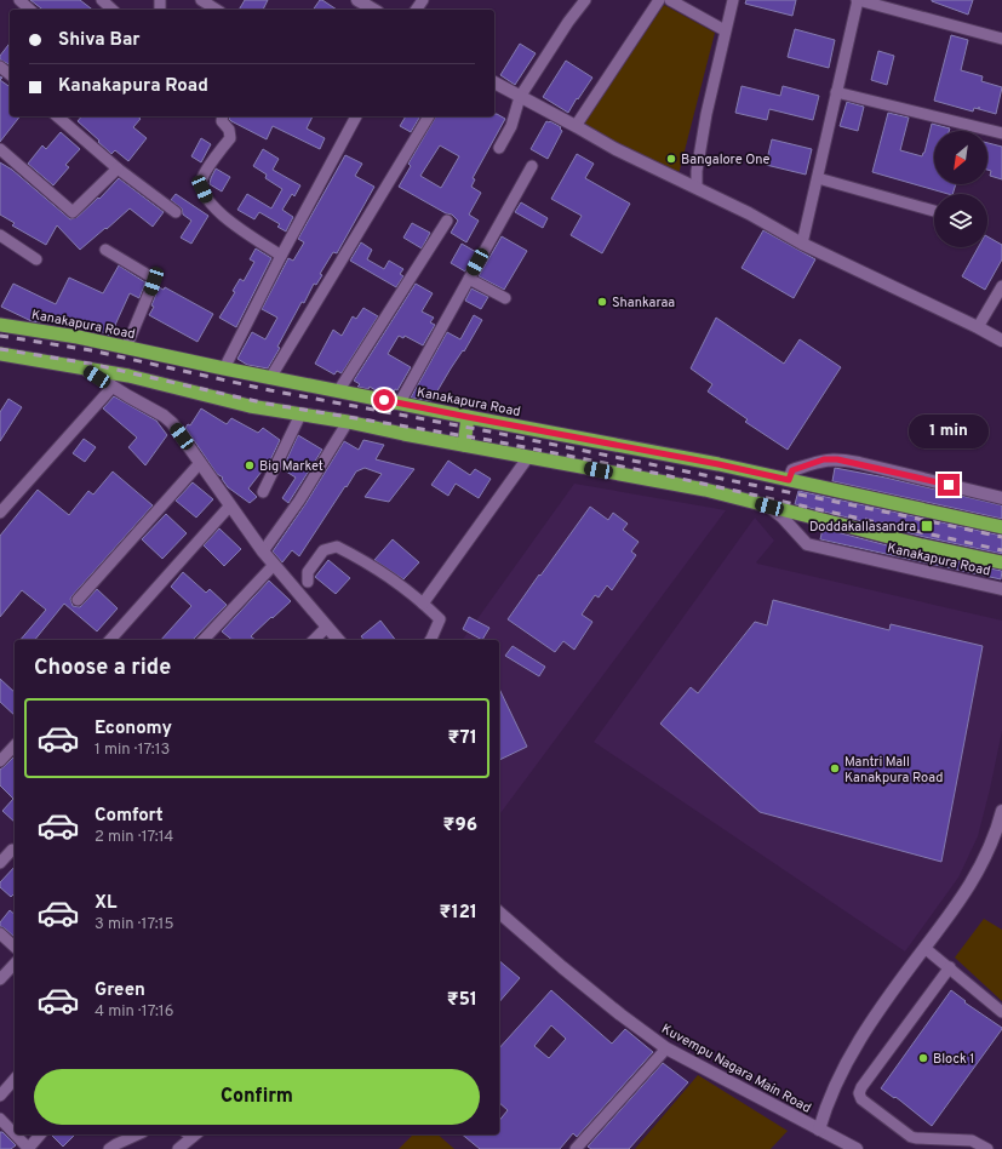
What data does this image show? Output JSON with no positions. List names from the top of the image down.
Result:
{
  "streets": {
    "highway": ["Kanakapura Road"],
    "street": ["Kuvempu Nagara Main Road"]
  },
  "places": {
    "other": [
      "Bangalore One",
      "Shankaraa",
      "Big Market",
      "Mantri Mall Kanakpura Road",
      "Block 1"
    ],
    "transit": ["Doddakallasandra"]
  },
  "north": "bottom left",
  "page": {
    "banner": ["Shiva Bar", "Kanakapura Road"],
    "bubble": "1 min",
    "heading": "Choose a ride",
    "list": [
      {
        "name": "Economy",
        "note": "1 min · 17:13",
        "value": "₹71"
      },
      {
        "name": "Comfort",
        "note": "2 min · 17:14",
        "value": "₹96"
      },
      {
        "name": "XL",
        "note": "3 min · 17:15",
        "value": "₹121"
      },
      {
        "name": "Green",
        "note": "4 min · 17:16",
        "value": "₹51"
      }
    ],
    "buttons": "Confirm"
  }
}
